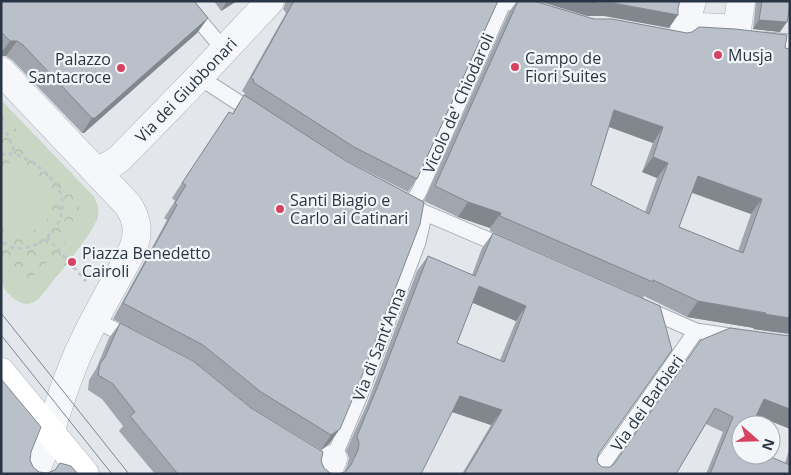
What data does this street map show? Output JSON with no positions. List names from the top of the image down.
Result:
{
  "streets": {
    "street": ["Via dei Giubbonari"],
    "lane": ["Vicolo de' Chiodaroli", "Via di Sant'Anna", "Via dei Barbieri"]
  },
  "crossings": [
    ["Vicolo de' Chiodaroli", "Via di Sant'Anna"]
  ],
  "places": [
    "Musja",
    "Campo de Fiori Suites",
    "Palazzo Santacroce",
    "Santi Biagio e Carlo ai Catinari",
    "Piazza Benedetto Cairoli"
  ],
  "north": "right"
}
